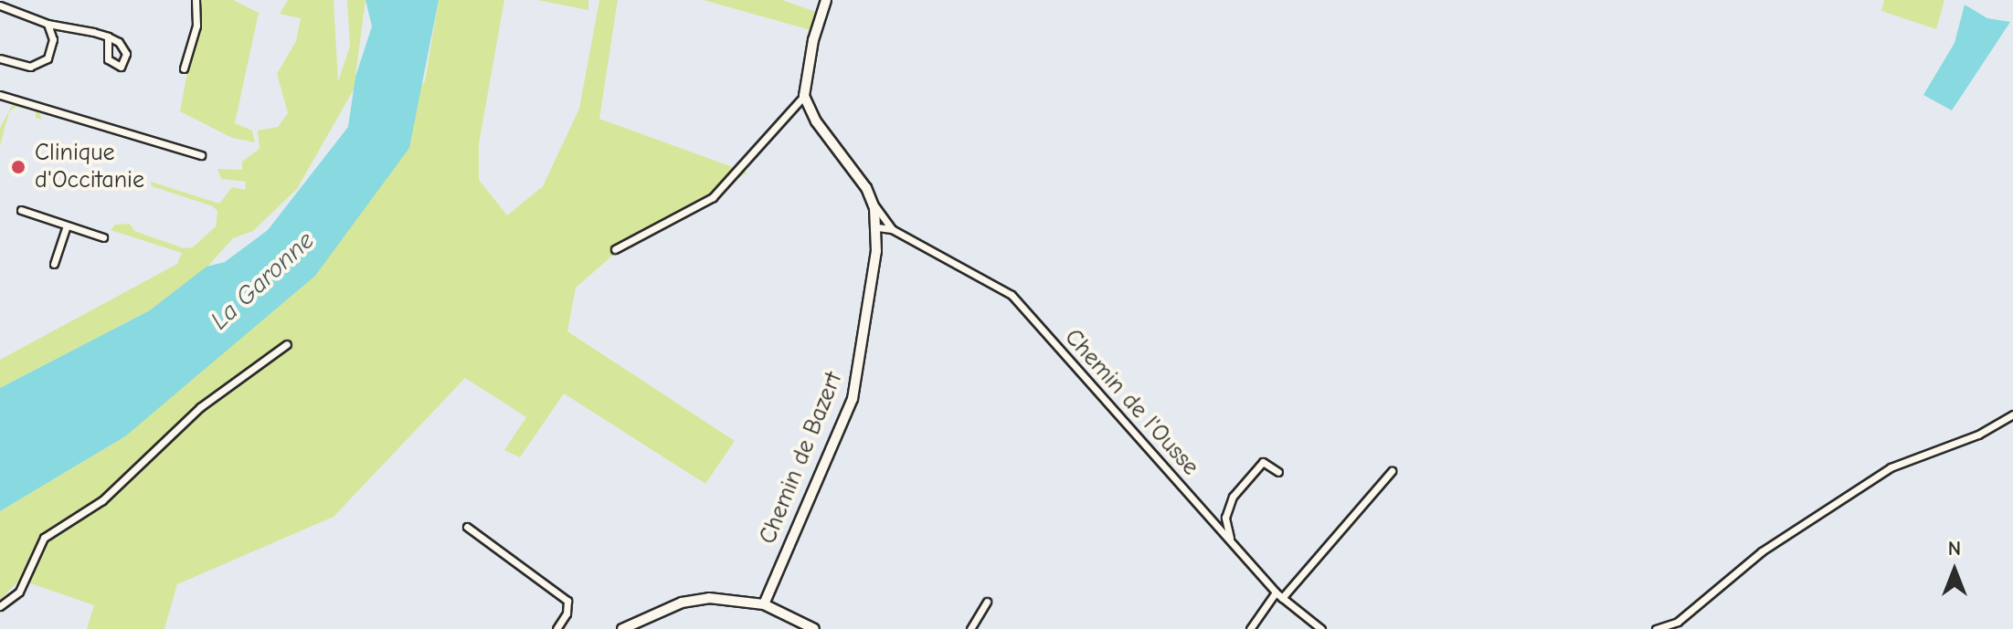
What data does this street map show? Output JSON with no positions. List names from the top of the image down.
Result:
{
  "streets": {
    "street": ["Chemin de l'Ousse", "Chemin de Bazert"]
  },
  "crossings": [
    ["Chemin de l'Ousse", "Chemin de Bazert"]
  ],
  "water": ["La Garonne"],
  "places": ["Clinique d'Occitanie"],
  "north": "top"
}
